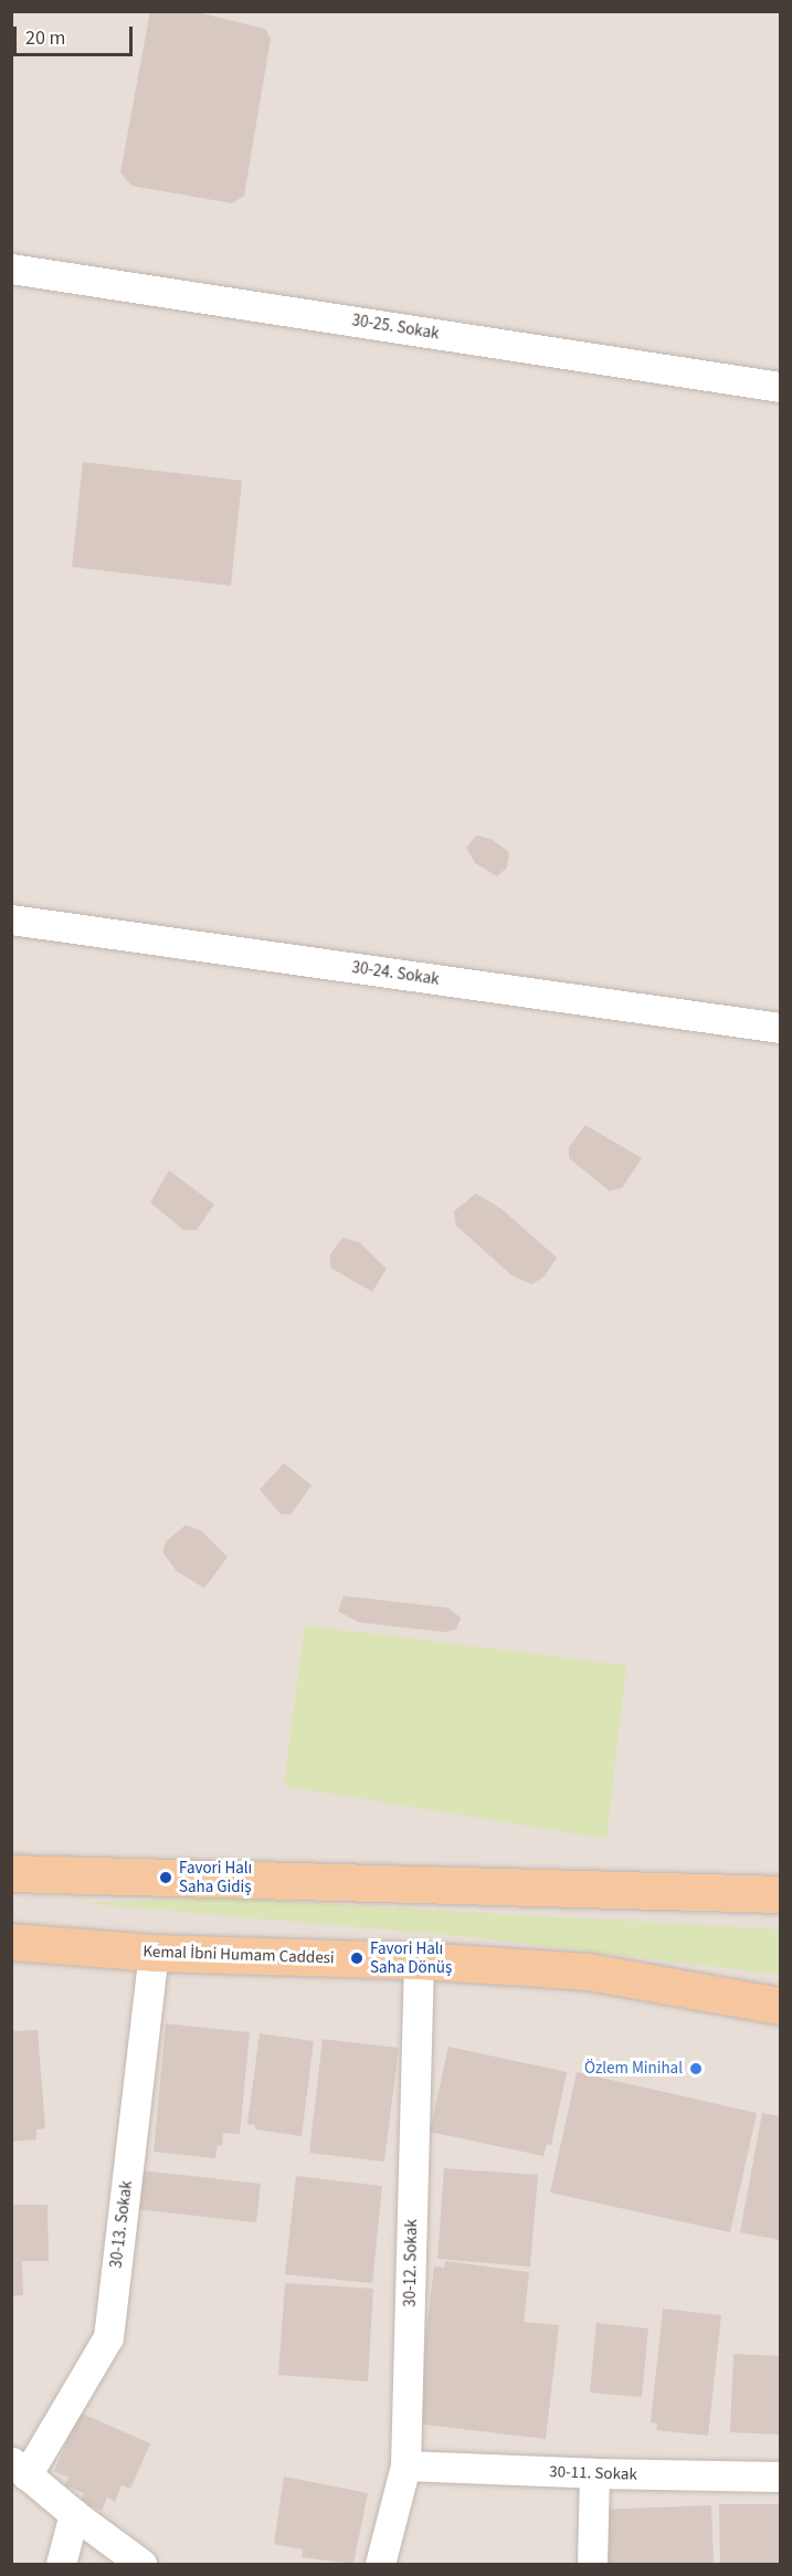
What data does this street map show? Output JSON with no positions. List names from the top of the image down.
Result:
{
  "streets": {
    "main road": ["Kemal İbni Humam Caddesi"],
    "street": [
      "30-25. Sokak",
      "30-24. Sokak",
      "30-13. Sokak",
      "30-12. Sokak",
      "30-11. Sokak"
    ]
  },
  "crossings": [
    ["Kemal İbni Humam Caddesi", "30-13. Sokak"],
    ["Kemal İbni Humam Caddesi", "30-12. Sokak"],
    ["30-12. Sokak", "30-11. Sokak"]
  ],
  "places": ["Favori Halı Saha Gidiş", "Favori Halı Saha Dönüş", "Özlem Minihal"],
  "scale_bar": "20 m"
}
